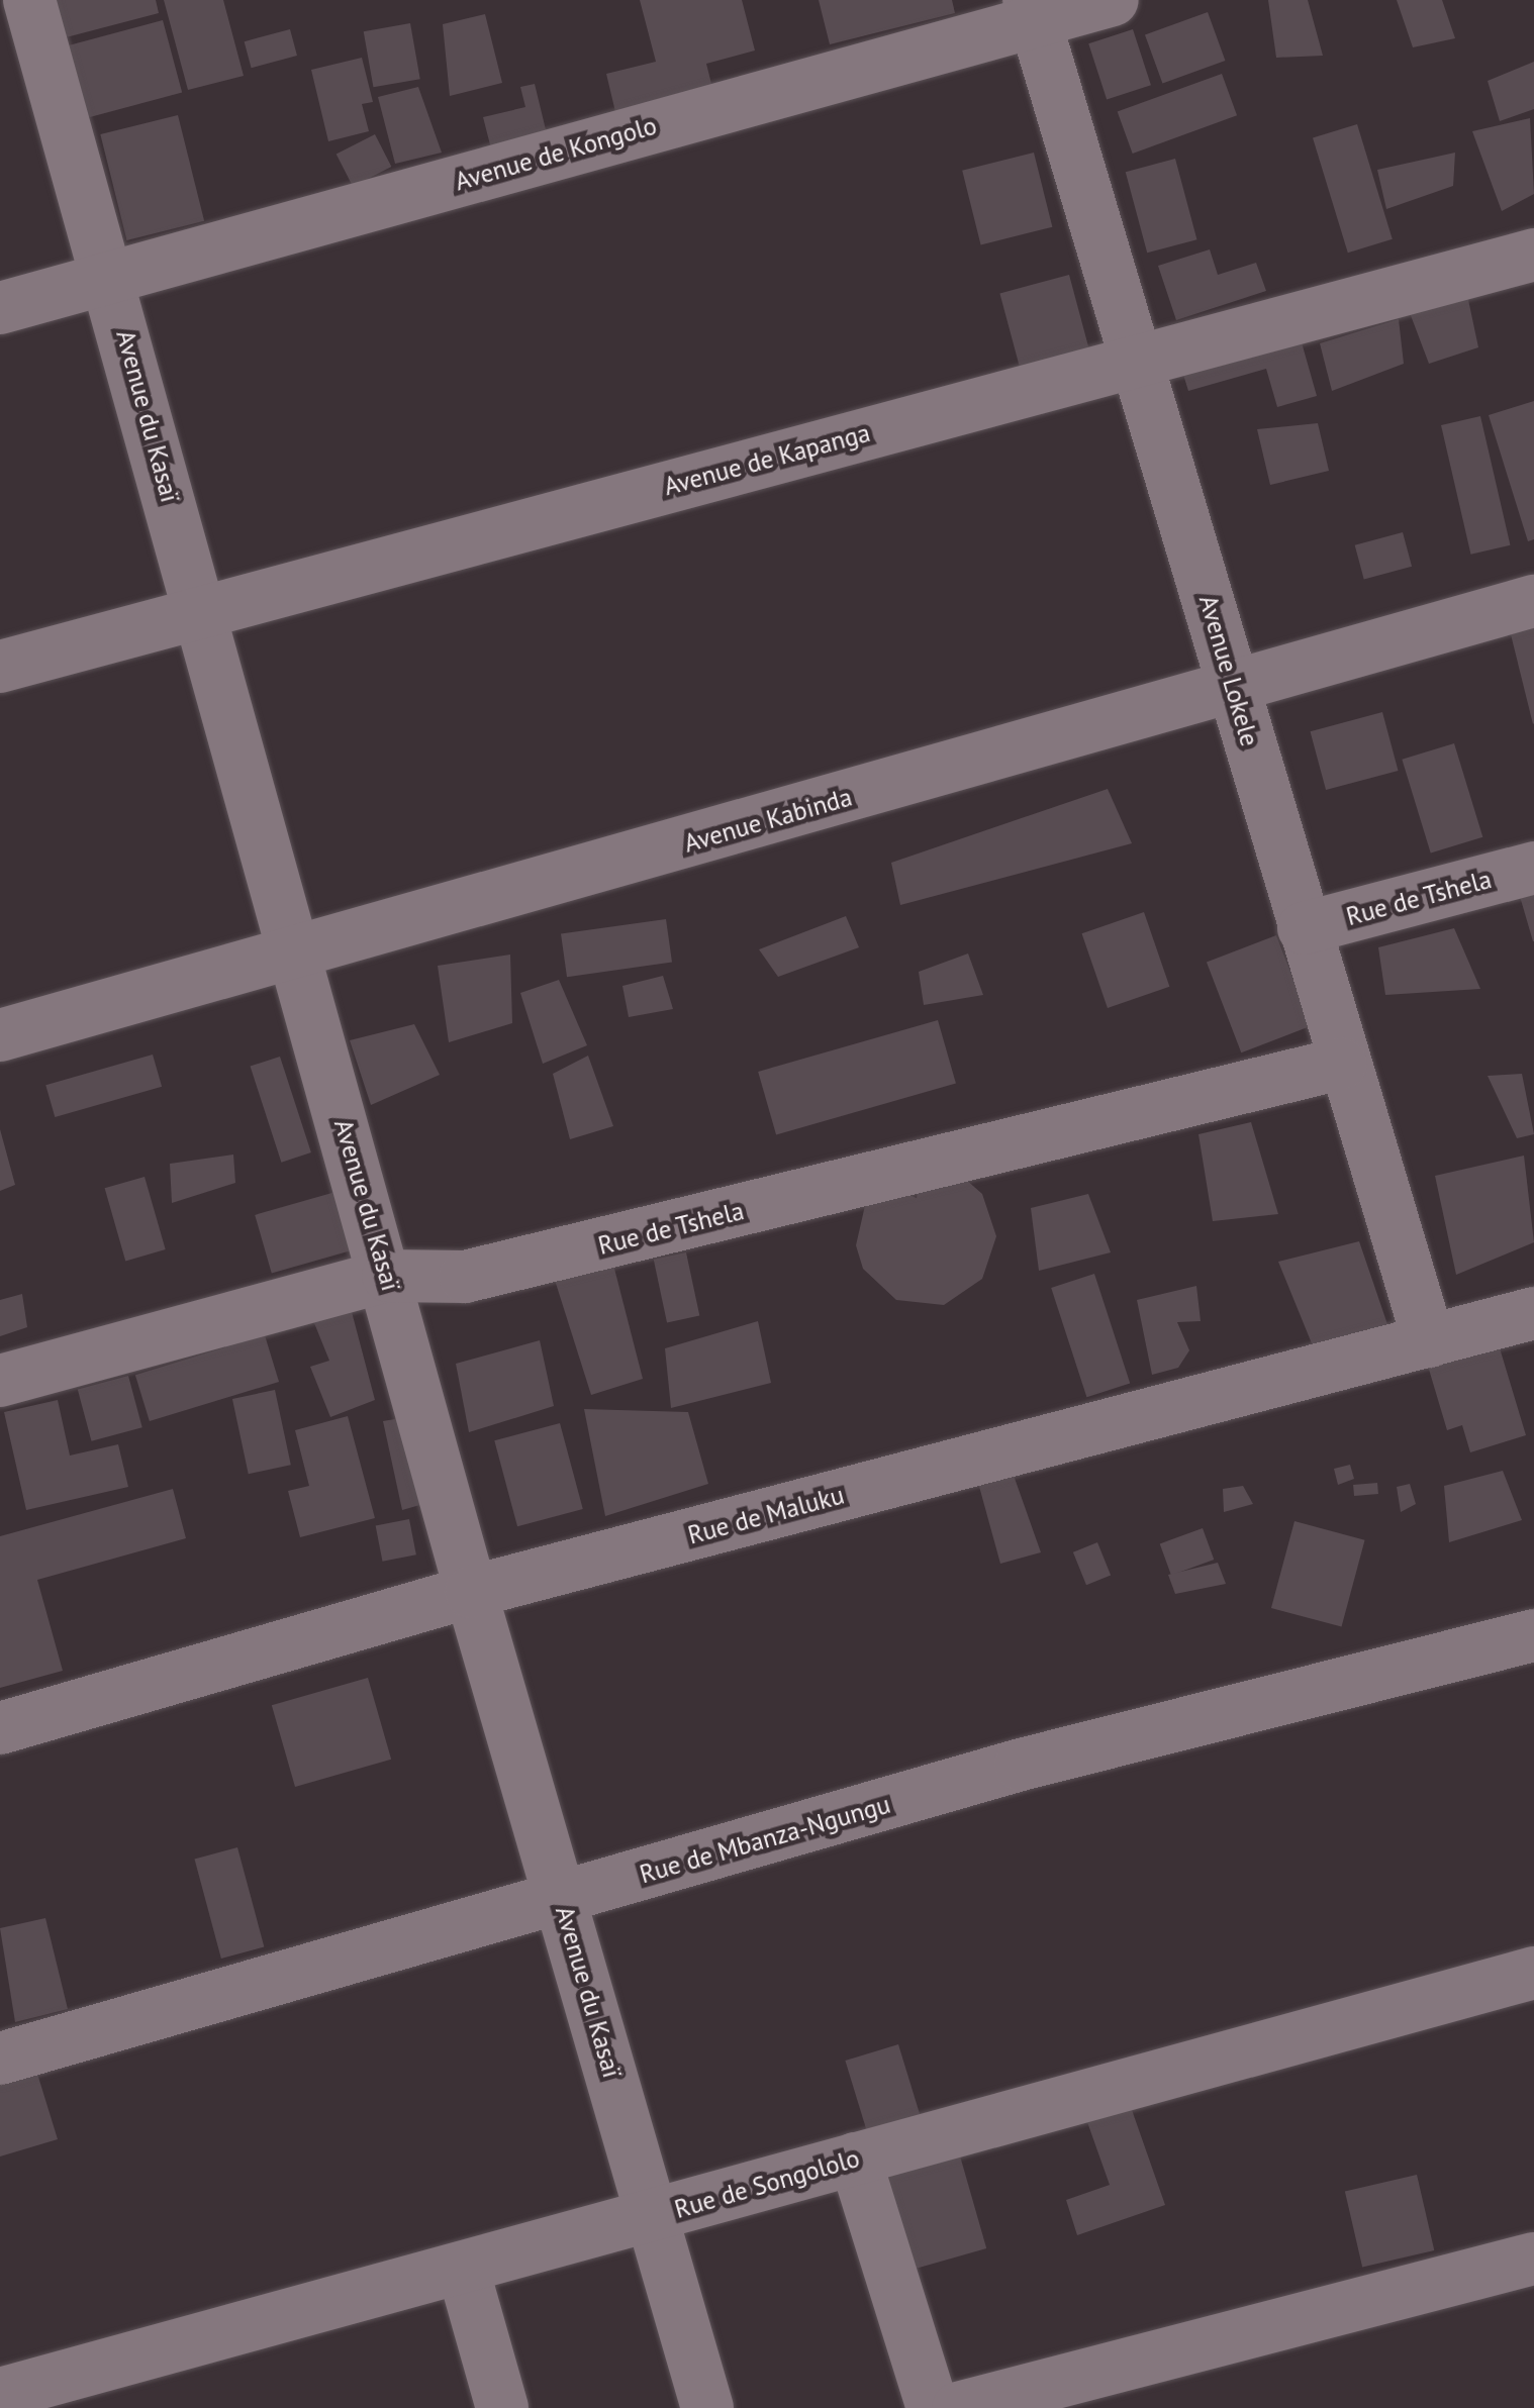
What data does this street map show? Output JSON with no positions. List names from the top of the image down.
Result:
{
  "streets": {
    "street": [
      "Avenue de Kongolo",
      "Avenue du Kasaï",
      "Avenue de Kapanga",
      "Avenue Lokele",
      "Avenue Kabinda",
      "Rue de Tshela",
      "Rue de Maluku",
      "Rue de Mbanza-Ngungu",
      "Rue de Songololo"
    ]
  },
  "crossings": [
    ["Avenue de Kongolo", "Avenue du Kasaï"],
    ["Avenue de Kongolo", "Avenue Lokele"],
    ["Avenue du Kasaï", "Avenue de Kapanga"],
    ["Avenue du Kasaï", "Avenue Kabinda"],
    ["Avenue du Kasaï", "Rue de Tshela"],
    ["Avenue du Kasaï", "Rue de Maluku"],
    ["Avenue du Kasaï", "Rue de Mbanza-Ngungu"],
    ["Avenue du Kasaï", "Rue de Songololo"],
    ["Avenue de Kapanga", "Avenue Lokele"],
    ["Avenue Lokele", "Avenue Kabinda"],
    ["Avenue Lokele", "Rue de Tshela"],
    ["Avenue Lokele", "Rue de Maluku"]
  ]
}
